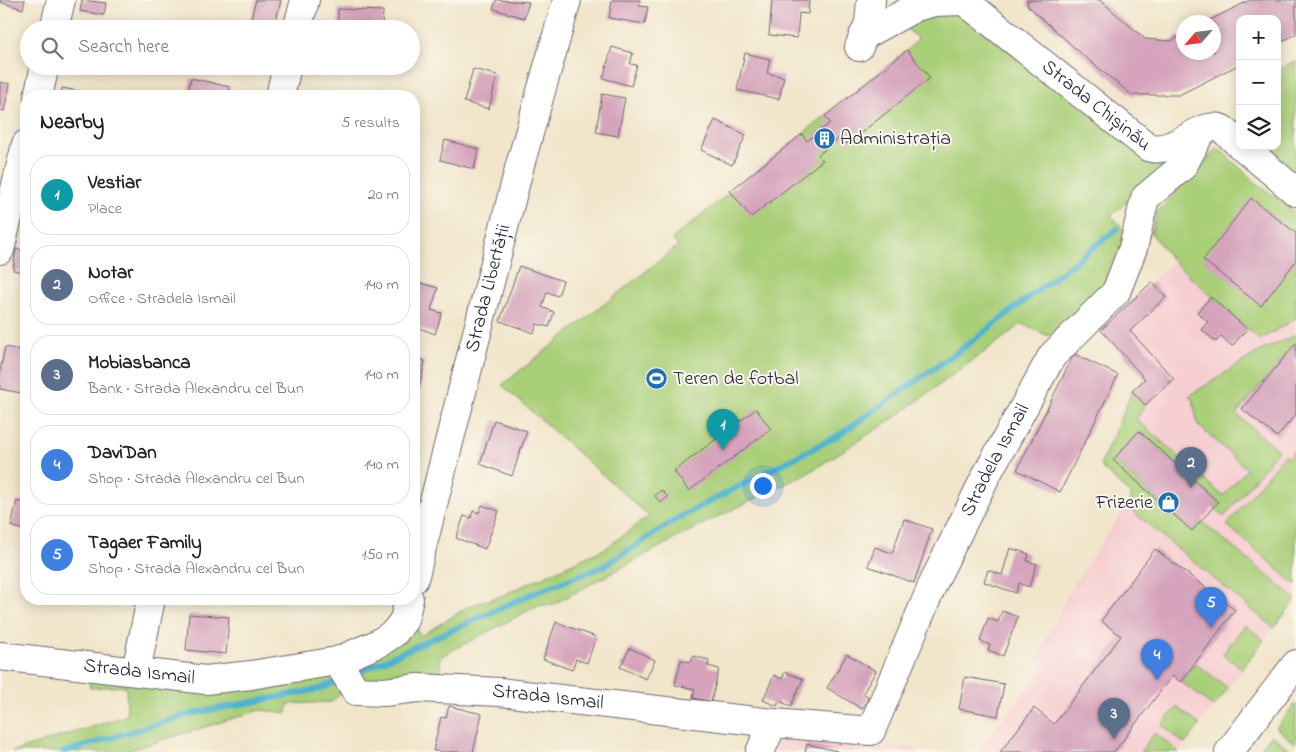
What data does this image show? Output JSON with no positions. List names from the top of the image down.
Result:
{
  "streets": {
    "street": [
      "Strada Chișinău",
      "Strada Libertății",
      "Stradela Ismail",
      "Strada Ismail"
    ]
  },
  "crossings": [
    ["Strada Chișinău", "Stradela Ismail"],
    ["Stradela Ismail", "Strada Ismail"]
  ],
  "places": {
    "building": ["Administrația"],
    "sports": ["Teren de fotbal"],
    "shop": ["Frizerie"]
  },
  "north": "bottom left",
  "page": {
    "map_buttons": ["+", "−"],
    "search": "Search here",
    "heading": ["Nearby", "5 results"],
    "list": [
      {
        "mark": "1",
        "name": "Vestiar",
        "note": "Place",
        "value": "20 m"
      },
      {
        "mark": "2",
        "name": "Notar",
        "note": "Office · Stradela Ismail",
        "value": "140 m"
      },
      {
        "mark": "3",
        "name": "Mobiasbanca",
        "note": "Bank · Strada Alexandru cel Bun",
        "value": "140 m"
      },
      {
        "mark": "4",
        "name": "DaviDan",
        "note": "Shop · Strada Alexandru cel Bun",
        "value": "140 m"
      },
      {
        "mark": "5",
        "name": "Tagaer Family",
        "note": "Shop · Strada Alexandru cel Bun",
        "value": "150 m"
      }
    ],
    "pins": [
      "1",
      "2",
      "5",
      "4",
      "3"
    ]
  }
}
